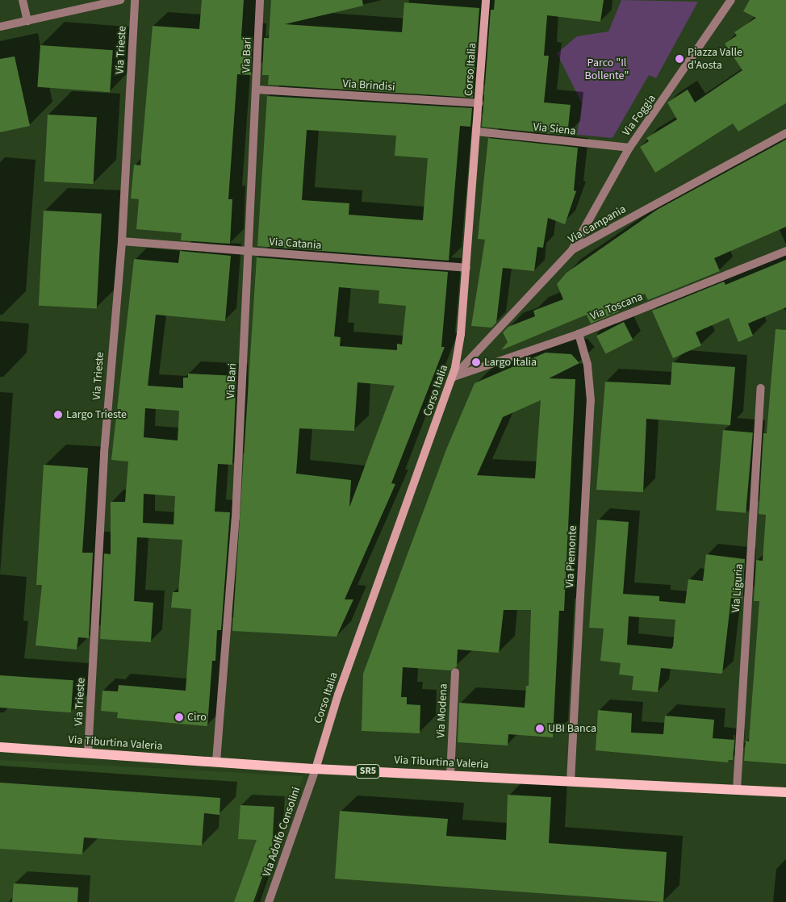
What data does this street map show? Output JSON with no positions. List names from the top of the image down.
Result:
{
  "streets": {
    "main road": ["Via Tiburtina Valeria", "SR5"],
    "street": [
      "Via Trieste",
      "Via Bari",
      "Corso Italia",
      "Via Brindisi",
      "Via Foggia",
      "Via Siena",
      "Via Campania",
      "Via Catania",
      "Via Toscana",
      "Via Piemonte",
      "Via Liguria",
      "Via Modena",
      "Via Adolfo Consolini"
    ]
  },
  "crossings": [
    ["Via Trieste", "Via Catania"],
    ["Via Trieste", "Via Tiburtina Valeria"],
    ["Via Bari", "Via Brindisi"],
    ["Via Bari", "Via Catania"],
    ["Via Bari", "Via Tiburtina Valeria"],
    ["Corso Italia", "Via Brindisi"],
    ["Corso Italia", "Via Siena"],
    ["Corso Italia", "Via Campania"],
    ["Corso Italia", "Via Catania"],
    ["Corso Italia", "Via Toscana"],
    ["Corso Italia", "Via Tiburtina Valeria"],
    ["Corso Italia", "Via Adolfo Consolini"],
    ["Via Foggia", "Via Siena"],
    ["Via Foggia", "Via Campania"],
    ["Via Campania", "Via Toscana"],
    ["Via Toscana", "Via Piemonte"],
    ["Via Piemonte", "Via Tiburtina Valeria"],
    ["Via Liguria", "Via Tiburtina Valeria"],
    ["Via Modena", "Via Tiburtina Valeria"],
    ["Via Tiburtina Valeria", "Via Adolfo Consolini"]
  ],
  "parks": ["Parco \"Il Bollente\""],
  "places": [
    "Piazza Valle d'Aosta",
    "Largo Italia",
    "Largo Trieste",
    "Ciro",
    "UBI Banca"
  ]
}
